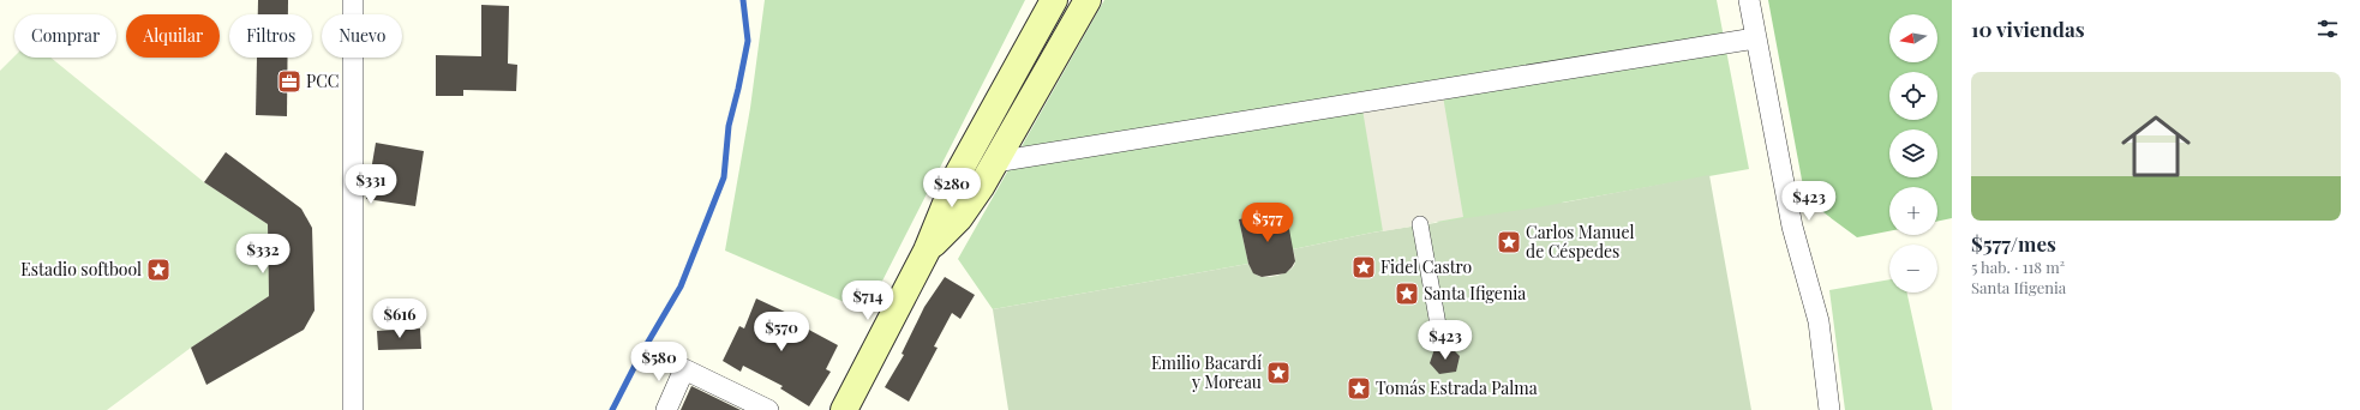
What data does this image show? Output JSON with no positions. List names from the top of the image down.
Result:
{
  "places": {
    "office": ["PCC"],
    "place": [
      "Carlos Manuel de Céspedes",
      "Fidel Castro",
      "Estadio softbool",
      "Santa Ifigenia",
      "Emilio Bacardí y Moreau",
      "Tomás Estrada Palma"
    ]
  },
  "north": "left",
  "page": {
    "heading": "10 viviendas",
    "map_buttons": ["+", "−"],
    "chip": [
      "Comprar",
      "Alquilar",
      "Filtros",
      "Nuevo"
    ],
    "list": [
      {
        "name": "$577/mes",
        "note": "5 hab. · 118 m² · Santa Ifigenia"
      }
    ],
    "price": [
      "$331",
      "$280",
      "$423",
      "$577",
      "$332",
      "$714",
      "$616",
      "$570",
      "$423",
      "$580"
    ]
  }
}
